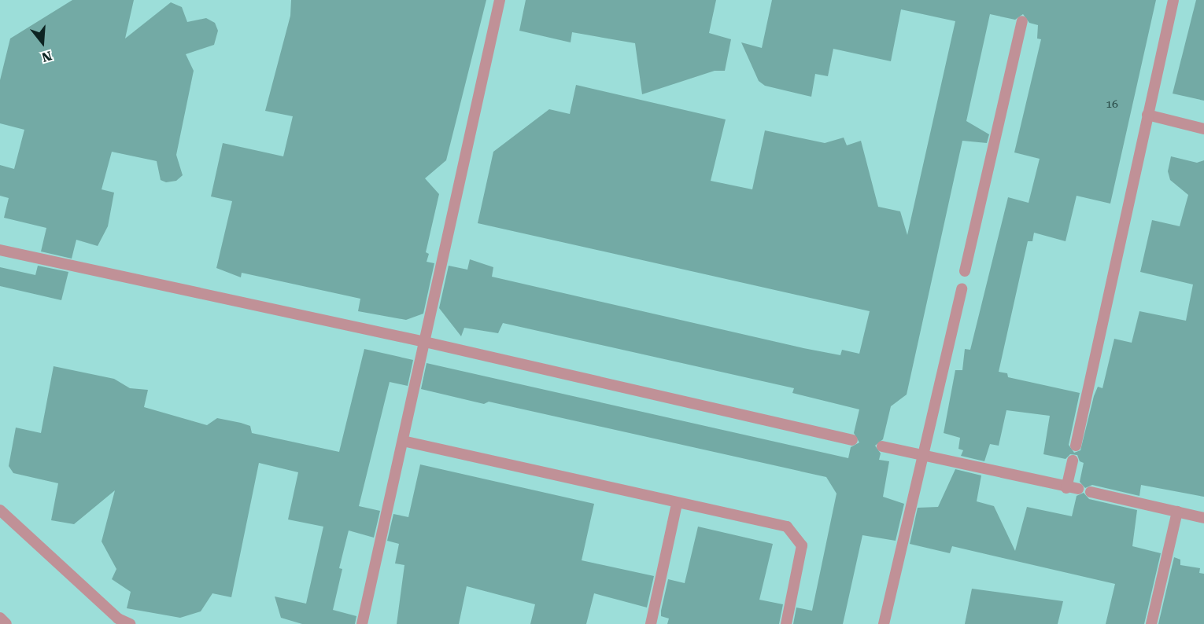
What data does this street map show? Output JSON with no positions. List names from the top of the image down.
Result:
{
  "house_numbers": ["16"],
  "north": "bottom"
}
